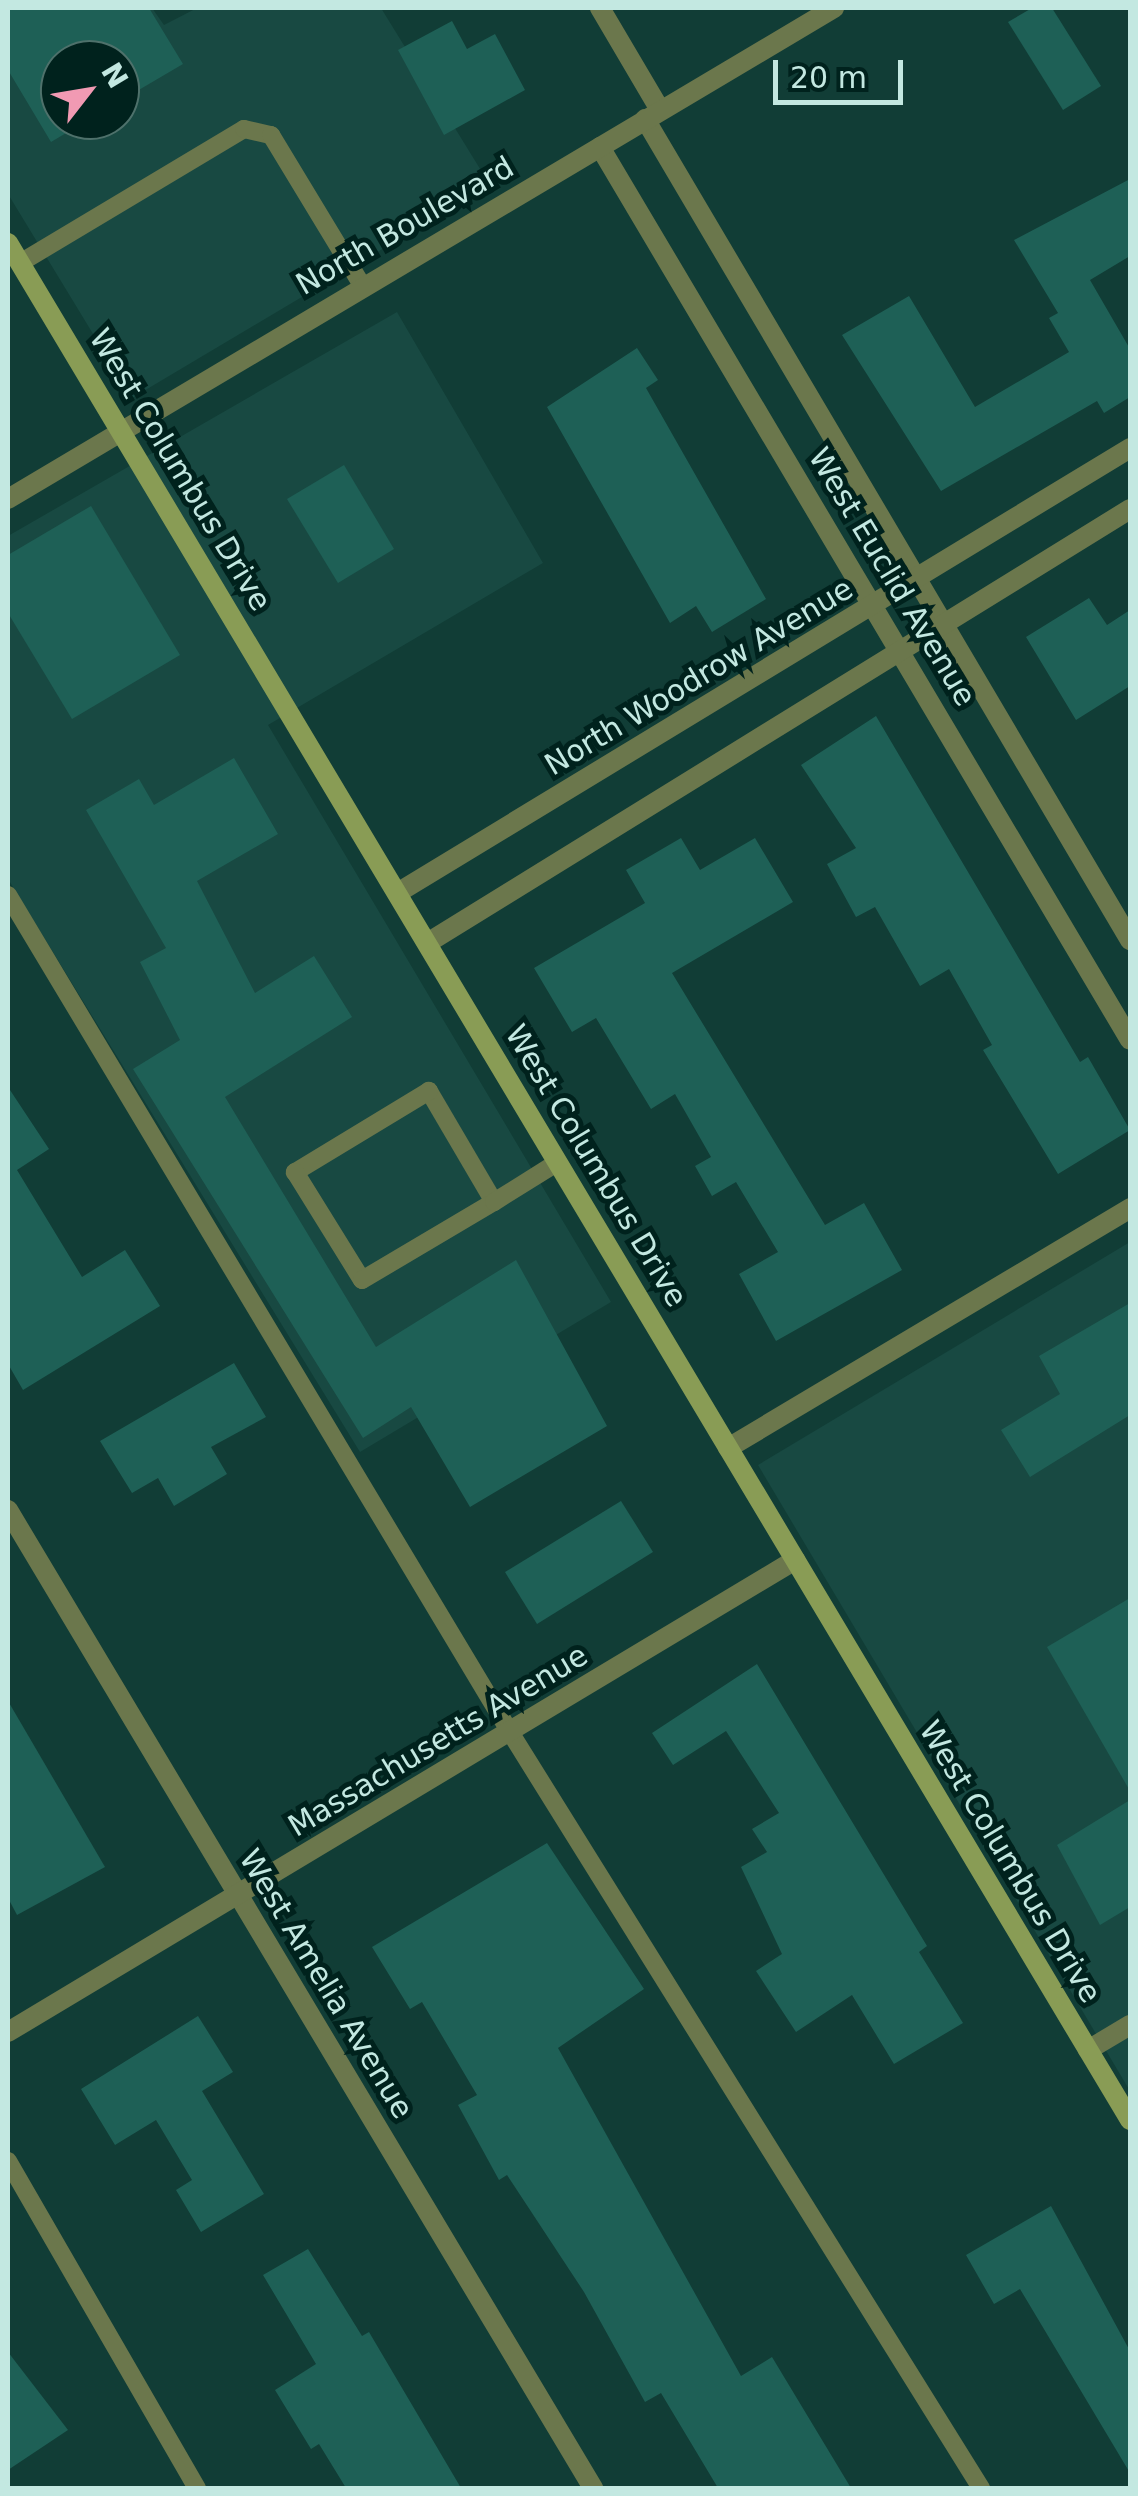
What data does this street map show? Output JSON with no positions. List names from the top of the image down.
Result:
{
  "streets": {
    "main road": ["West Columbus Drive"],
    "street": [
      "North Boulevard",
      "West Euclid Avenue",
      "North Woodrow Avenue",
      "Massachusetts Avenue",
      "West Amelia Avenue"
    ]
  },
  "crossings": [
    ["North Boulevard", "West Columbus Drive"],
    ["North Boulevard", "West Euclid Avenue"],
    ["West Columbus Drive", "North Woodrow Avenue"],
    ["West Columbus Drive", "Massachusetts Avenue"],
    ["West Euclid Avenue", "North Woodrow Avenue"],
    ["Massachusetts Avenue", "West Amelia Avenue"]
  ],
  "scale_bar": "20 m",
  "north": "top right"
}
